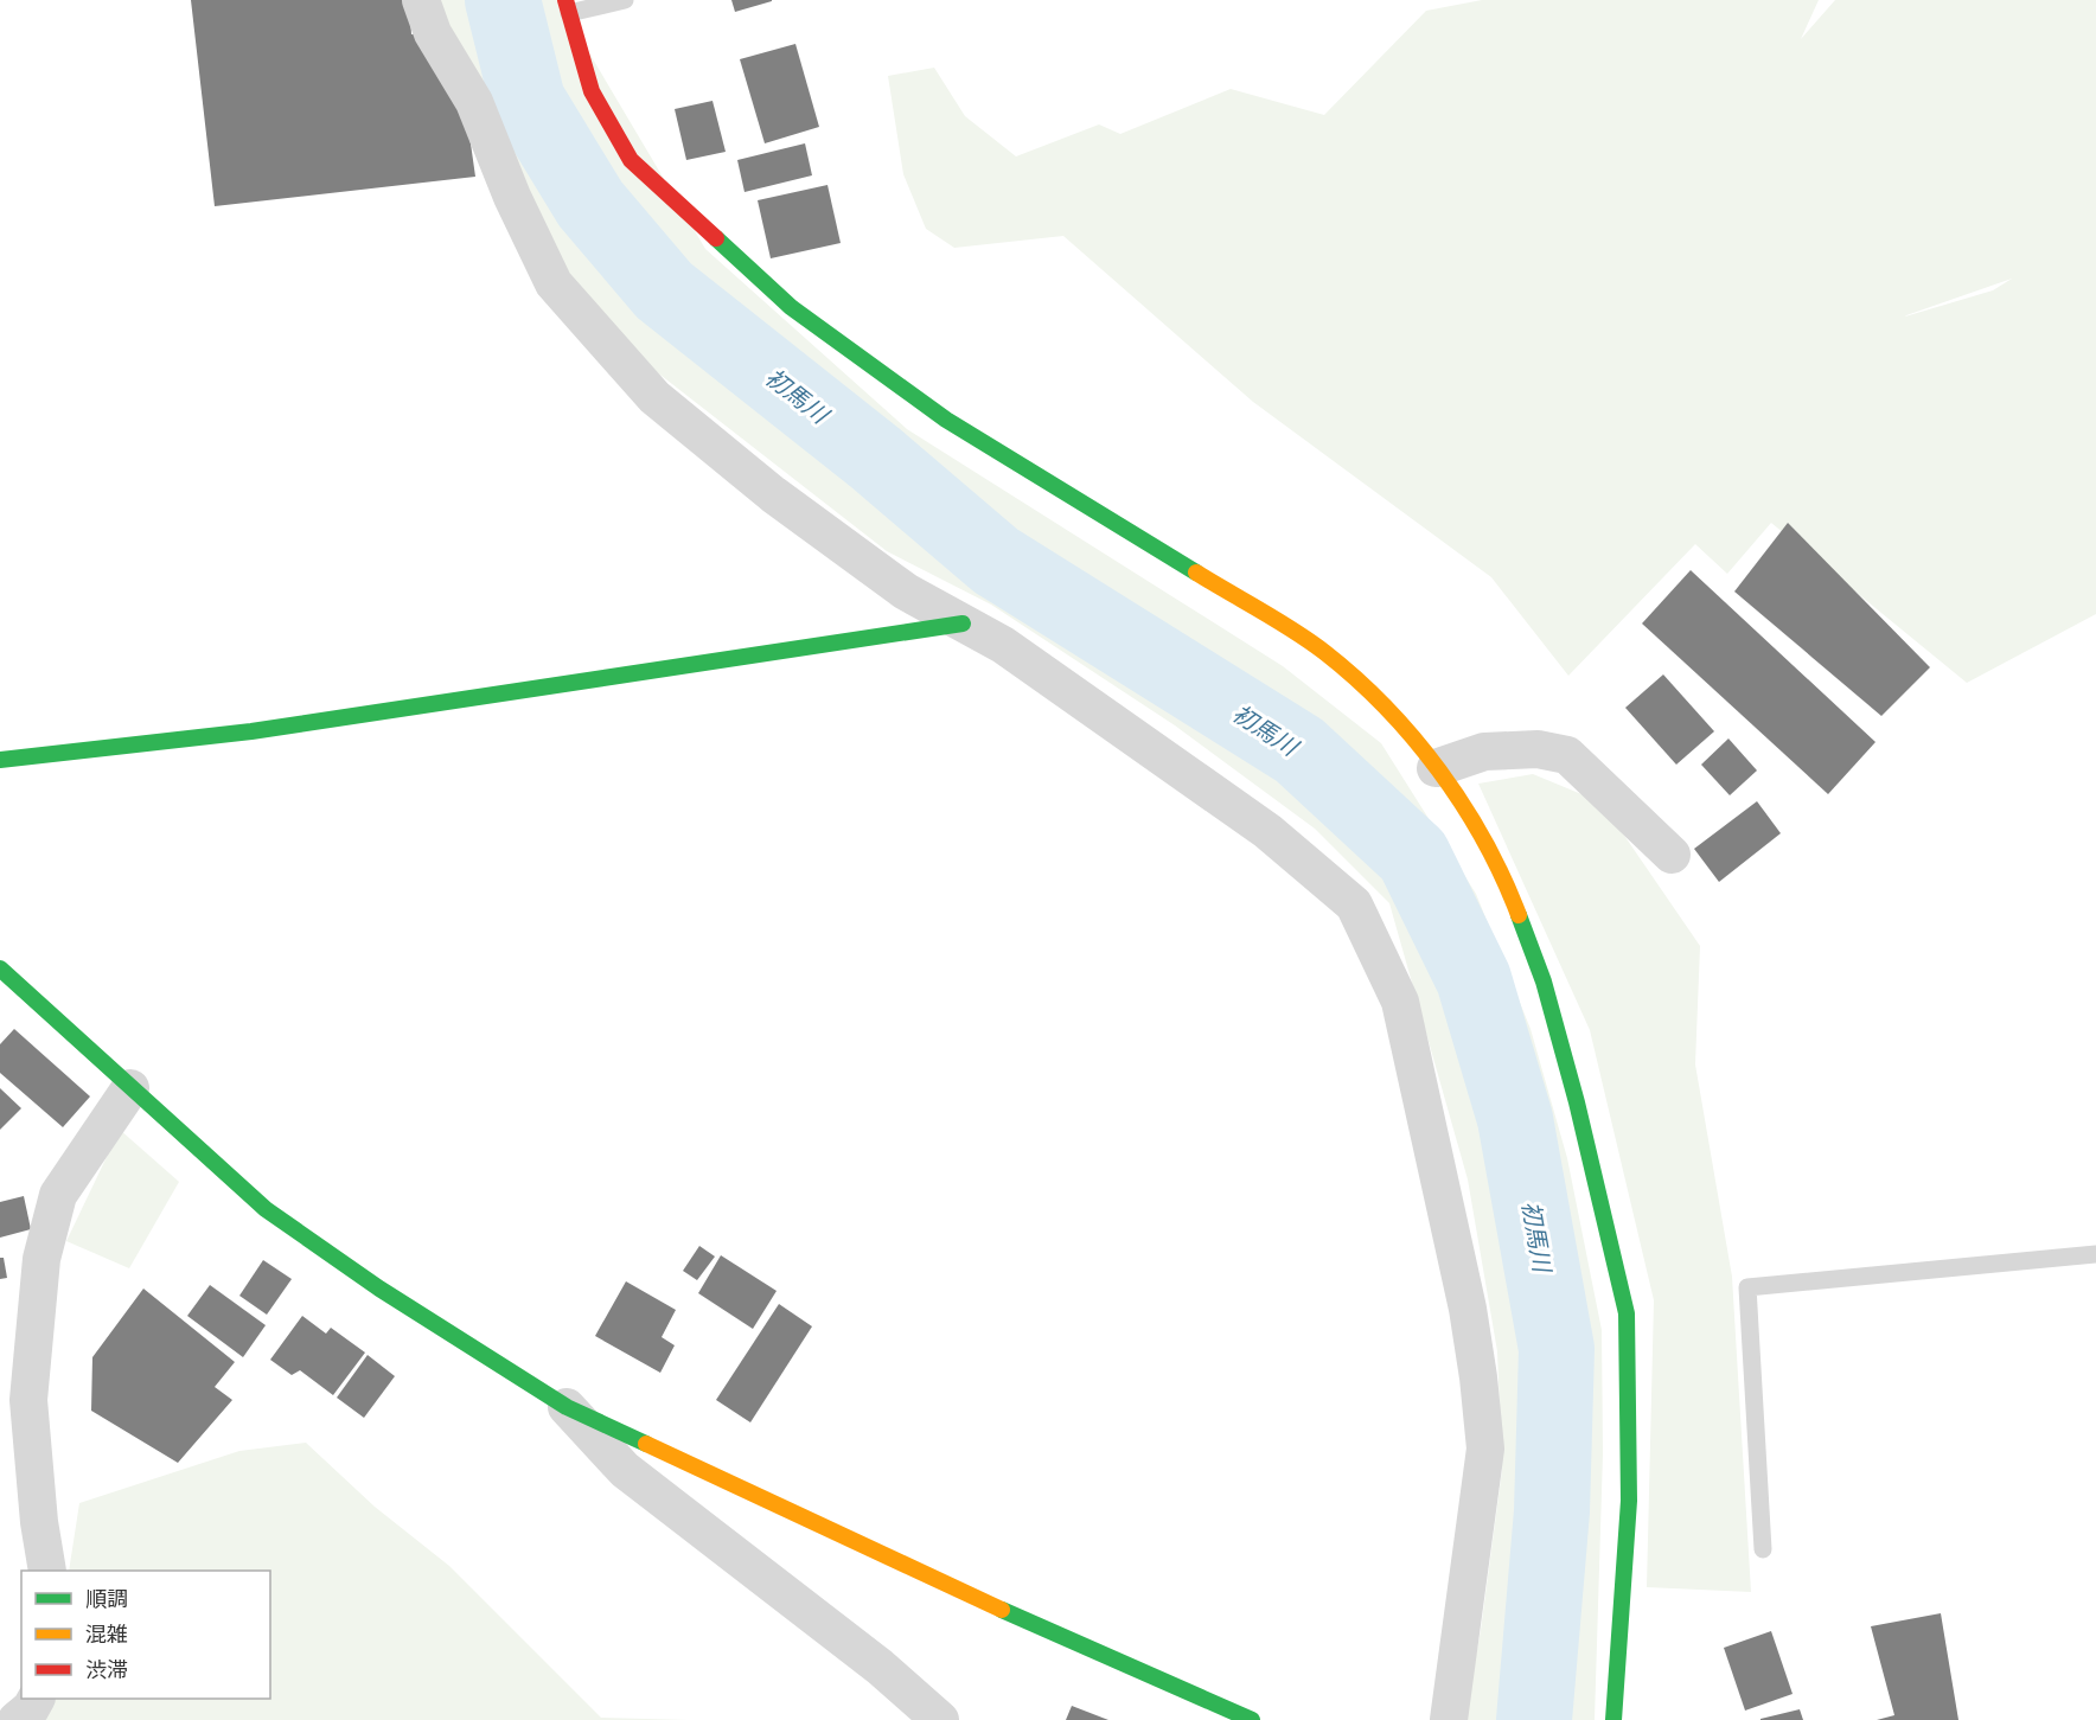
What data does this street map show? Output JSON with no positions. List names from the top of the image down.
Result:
{
  "water": ["初馬川"],
  "legend": ["順調", "混雑", "渋滞"]
}
